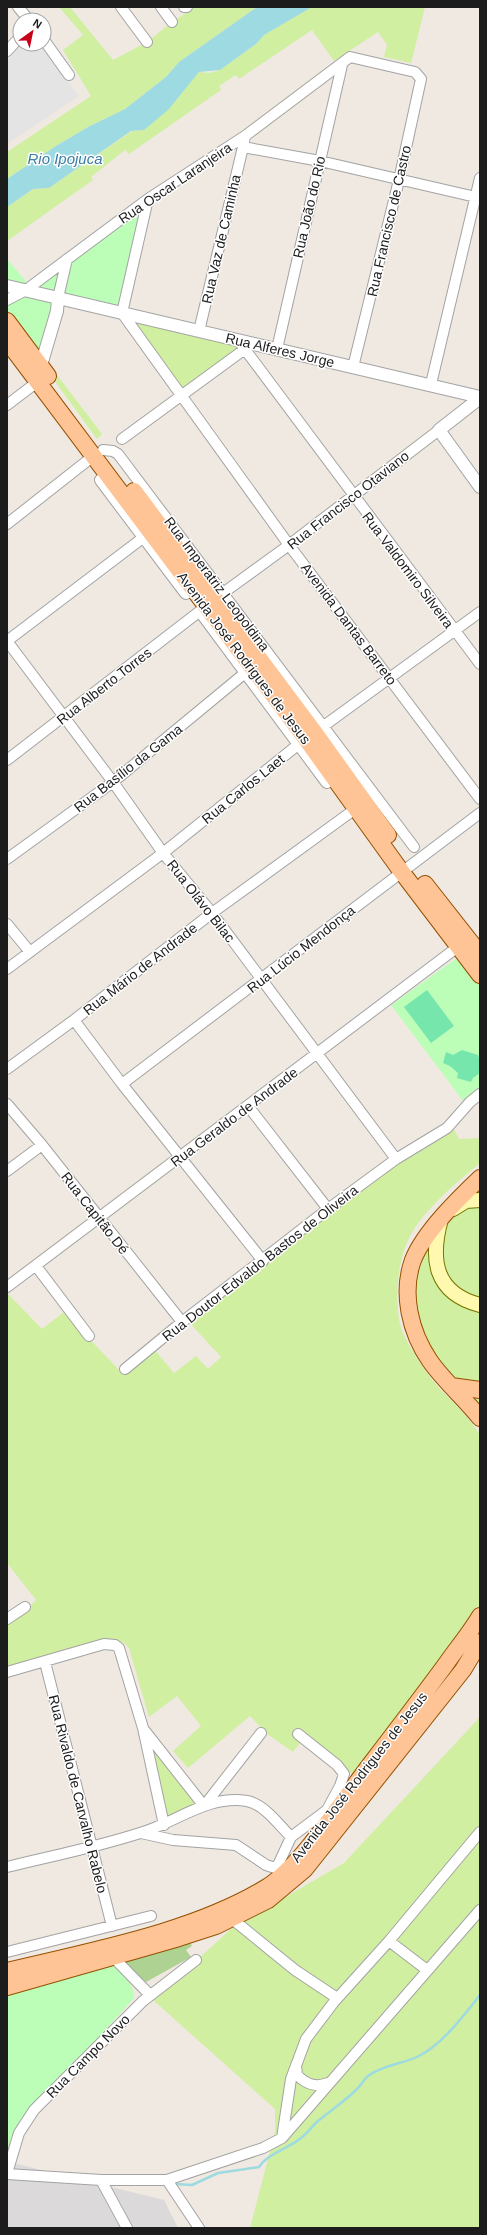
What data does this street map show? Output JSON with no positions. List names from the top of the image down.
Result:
{
  "streets": {
    "main road": ["Avenida José Rodrigues de Jesus"],
    "street": [
      "Rua Oscar Laranjeira",
      "Rua João do Rio",
      "Rua Francisco de Castro",
      "Rua Vaz de Caminha",
      "Rua Alferes Jorge",
      "Rua Francisco Otaviano",
      "Rua Valdomiro Silveira",
      "Avenida Dantas Barreto",
      "Rua Alberto Torres",
      "Rua Basílio da Gama",
      "Rua Carlos Laet",
      "Rua Olávo Bilac",
      "Rua Lúcio Mendonça",
      "Rua Mário de Andrade",
      "Rua Geraldo de Andrade",
      "Rua Capitão Dé",
      "Rua Doutor Edvaldo Bastos de Oliveira",
      "Rua Rivaldo de Carvalho Rabelo",
      "Rua Campo Novo"
    ]
  },
  "crossings": [
    ["Rua Oscar Laranjeira", "Rua João do Rio"],
    ["Rua Oscar Laranjeira", "Rua Francisco de Castro"],
    ["Rua Oscar Laranjeira", "Rua Vaz de Caminha"],
    ["Rua Oscar Laranjeira", "Rua Alferes Jorge"],
    ["Rua João do Rio", "Rua Alferes Jorge"],
    ["Rua Francisco de Castro", "Rua Alferes Jorge"],
    ["Rua Vaz de Caminha", "Rua Alferes Jorge"],
    ["Rua Alferes Jorge", "Rua Francisco Otaviano"],
    ["Rua Alferes Jorge", "Rua Valdomiro Silveira"],
    ["Rua Alferes Jorge", "Avenida Dantas Barreto"],
    ["Rua Francisco Otaviano", "Rua Valdomiro Silveira"],
    ["Rua Francisco Otaviano", "Avenida Dantas Barreto"],
    ["Rua Francisco Otaviano", "Avenida José Rodrigues de Jesus"],
    ["Rua Valdomiro Silveira", "Rua Carlos Laet"],
    ["Avenida Dantas Barreto", "Rua Carlos Laet"],
    ["Avenida José Rodrigues de Jesus", "Rua Alberto Torres"],
    ["Avenida José Rodrigues de Jesus", "Rua Basílio da Gama"],
    ["Avenida José Rodrigues de Jesus", "Rua Carlos Laet"],
    ["Avenida José Rodrigues de Jesus", "Rua Lúcio Mendonça"],
    ["Avenida José Rodrigues de Jesus", "Rua Mário de Andrade"],
    ["Avenida José Rodrigues de Jesus", "Rua Geraldo de Andrade"],
    ["Rua Alberto Torres", "Rua Olávo Bilac"],
    ["Rua Basílio da Gama", "Rua Olávo Bilac"],
    ["Rua Carlos Laet", "Rua Olávo Bilac"],
    ["Rua Olávo Bilac", "Rua Lúcio Mendonça"],
    ["Rua Olávo Bilac", "Rua Mário de Andrade"],
    ["Rua Olávo Bilac", "Rua Geraldo de Andrade"],
    ["Rua Olávo Bilac", "Rua Doutor Edvaldo Bastos de Oliveira"],
    ["Rua Geraldo de Andrade", "Rua Capitão Dé"],
    ["Rua Capitão Dé", "Rua Doutor Edvaldo Bastos de Oliveira"]
  ],
  "water": ["Rio Ipojuca"],
  "north": "top right"
}
